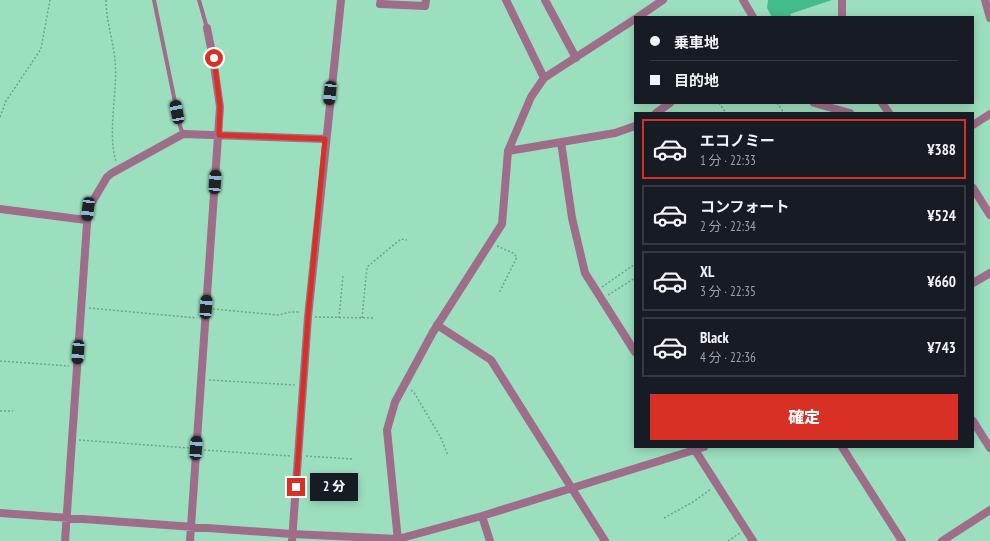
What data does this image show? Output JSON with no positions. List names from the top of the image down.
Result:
{
  "page": {
    "banner": ["乗車地", "目的地"],
    "list": [
      {
        "name": "エコノミー",
        "note": "1 分 · 22:33",
        "value": "¥388"
      },
      {
        "name": "コンフォート",
        "note": "2 分 · 22:34",
        "value": "¥524"
      },
      {
        "name": "XL",
        "note": "3 分 · 22:35",
        "value": "¥660"
      },
      {
        "name": "Black",
        "note": "4 分 · 22:36",
        "value": "¥743"
      }
    ],
    "buttons": "確定",
    "bubble": "2 分"
  }
}
